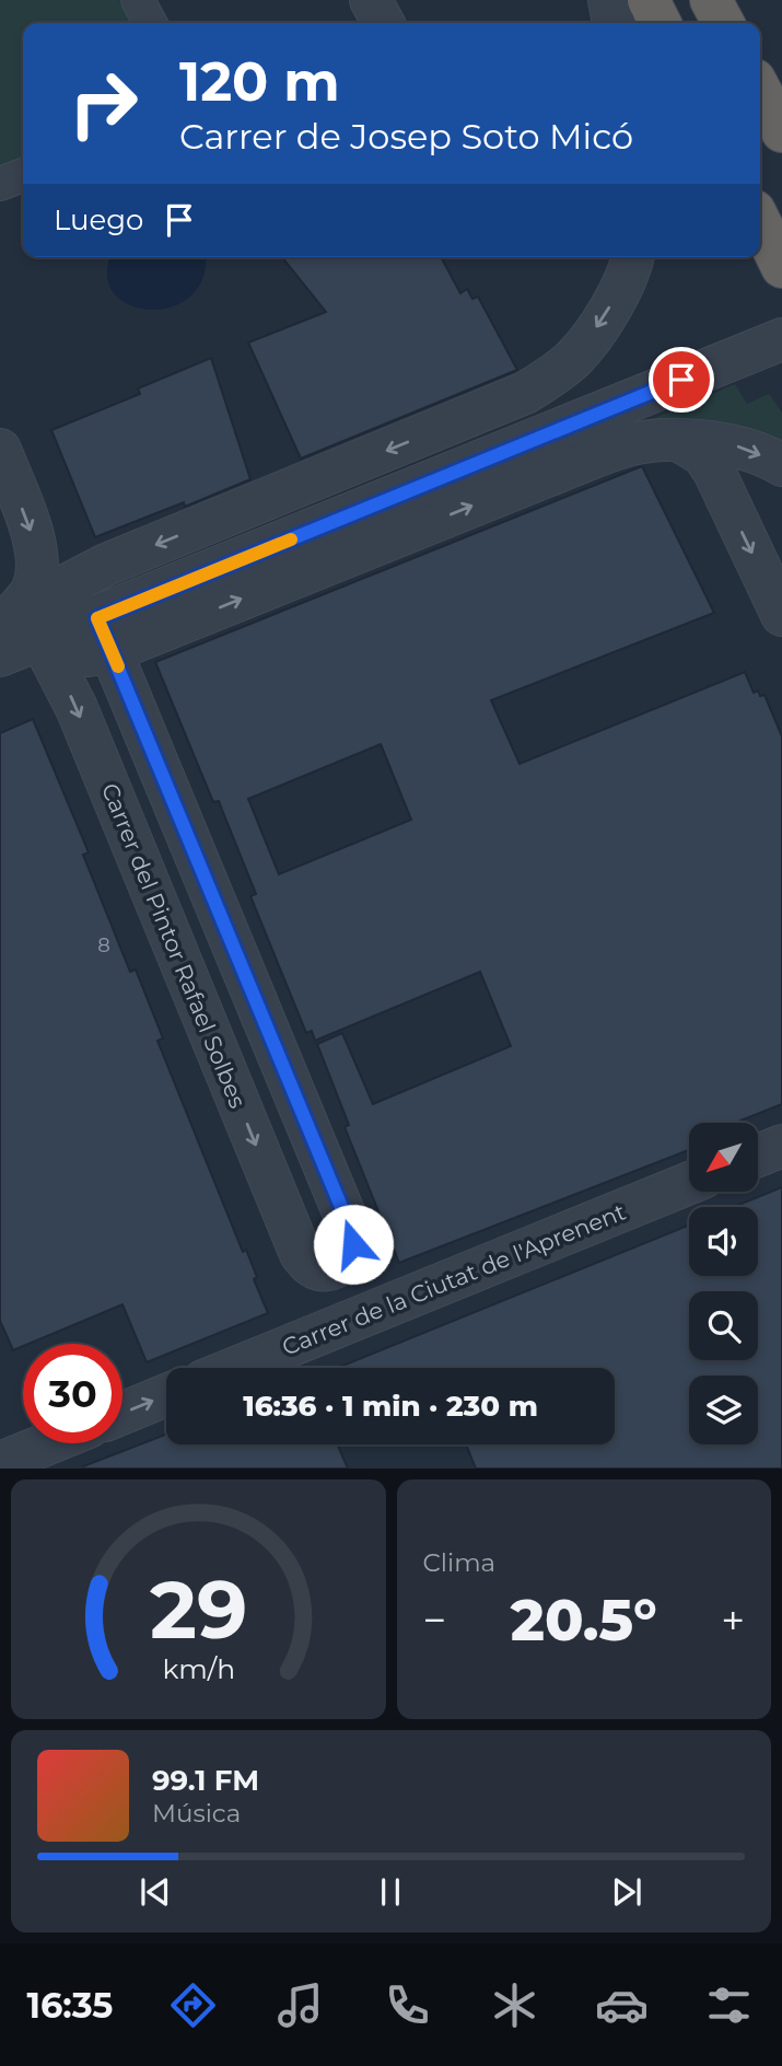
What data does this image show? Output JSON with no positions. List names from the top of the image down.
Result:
{
  "streets": {
    "street": ["Carrer del Pintor Rafael Solbes", "Carrer de la Ciutat de l'Aprenent"]
  },
  "crossings": [
    ["Carrer del Pintor Rafael Solbes", "Carrer de la Ciutat de l'Aprenent"]
  ],
  "house_numbers": ["8"],
  "north": "bottom left",
  "page": {
    "turn": ["120 m", "Carrer de Josep Soto Micó"],
    "then": "Luego",
    "limit": "30",
    "trip": "16:36 · 1 min · 230 m",
    "tile": "Clima",
    "heat": ["−", "20.5°", "+"],
    "song": ["99.1 FM", "Música"],
    "tabs": "16:35",
    "gauge": ["29", "km/h"]
  }
}
